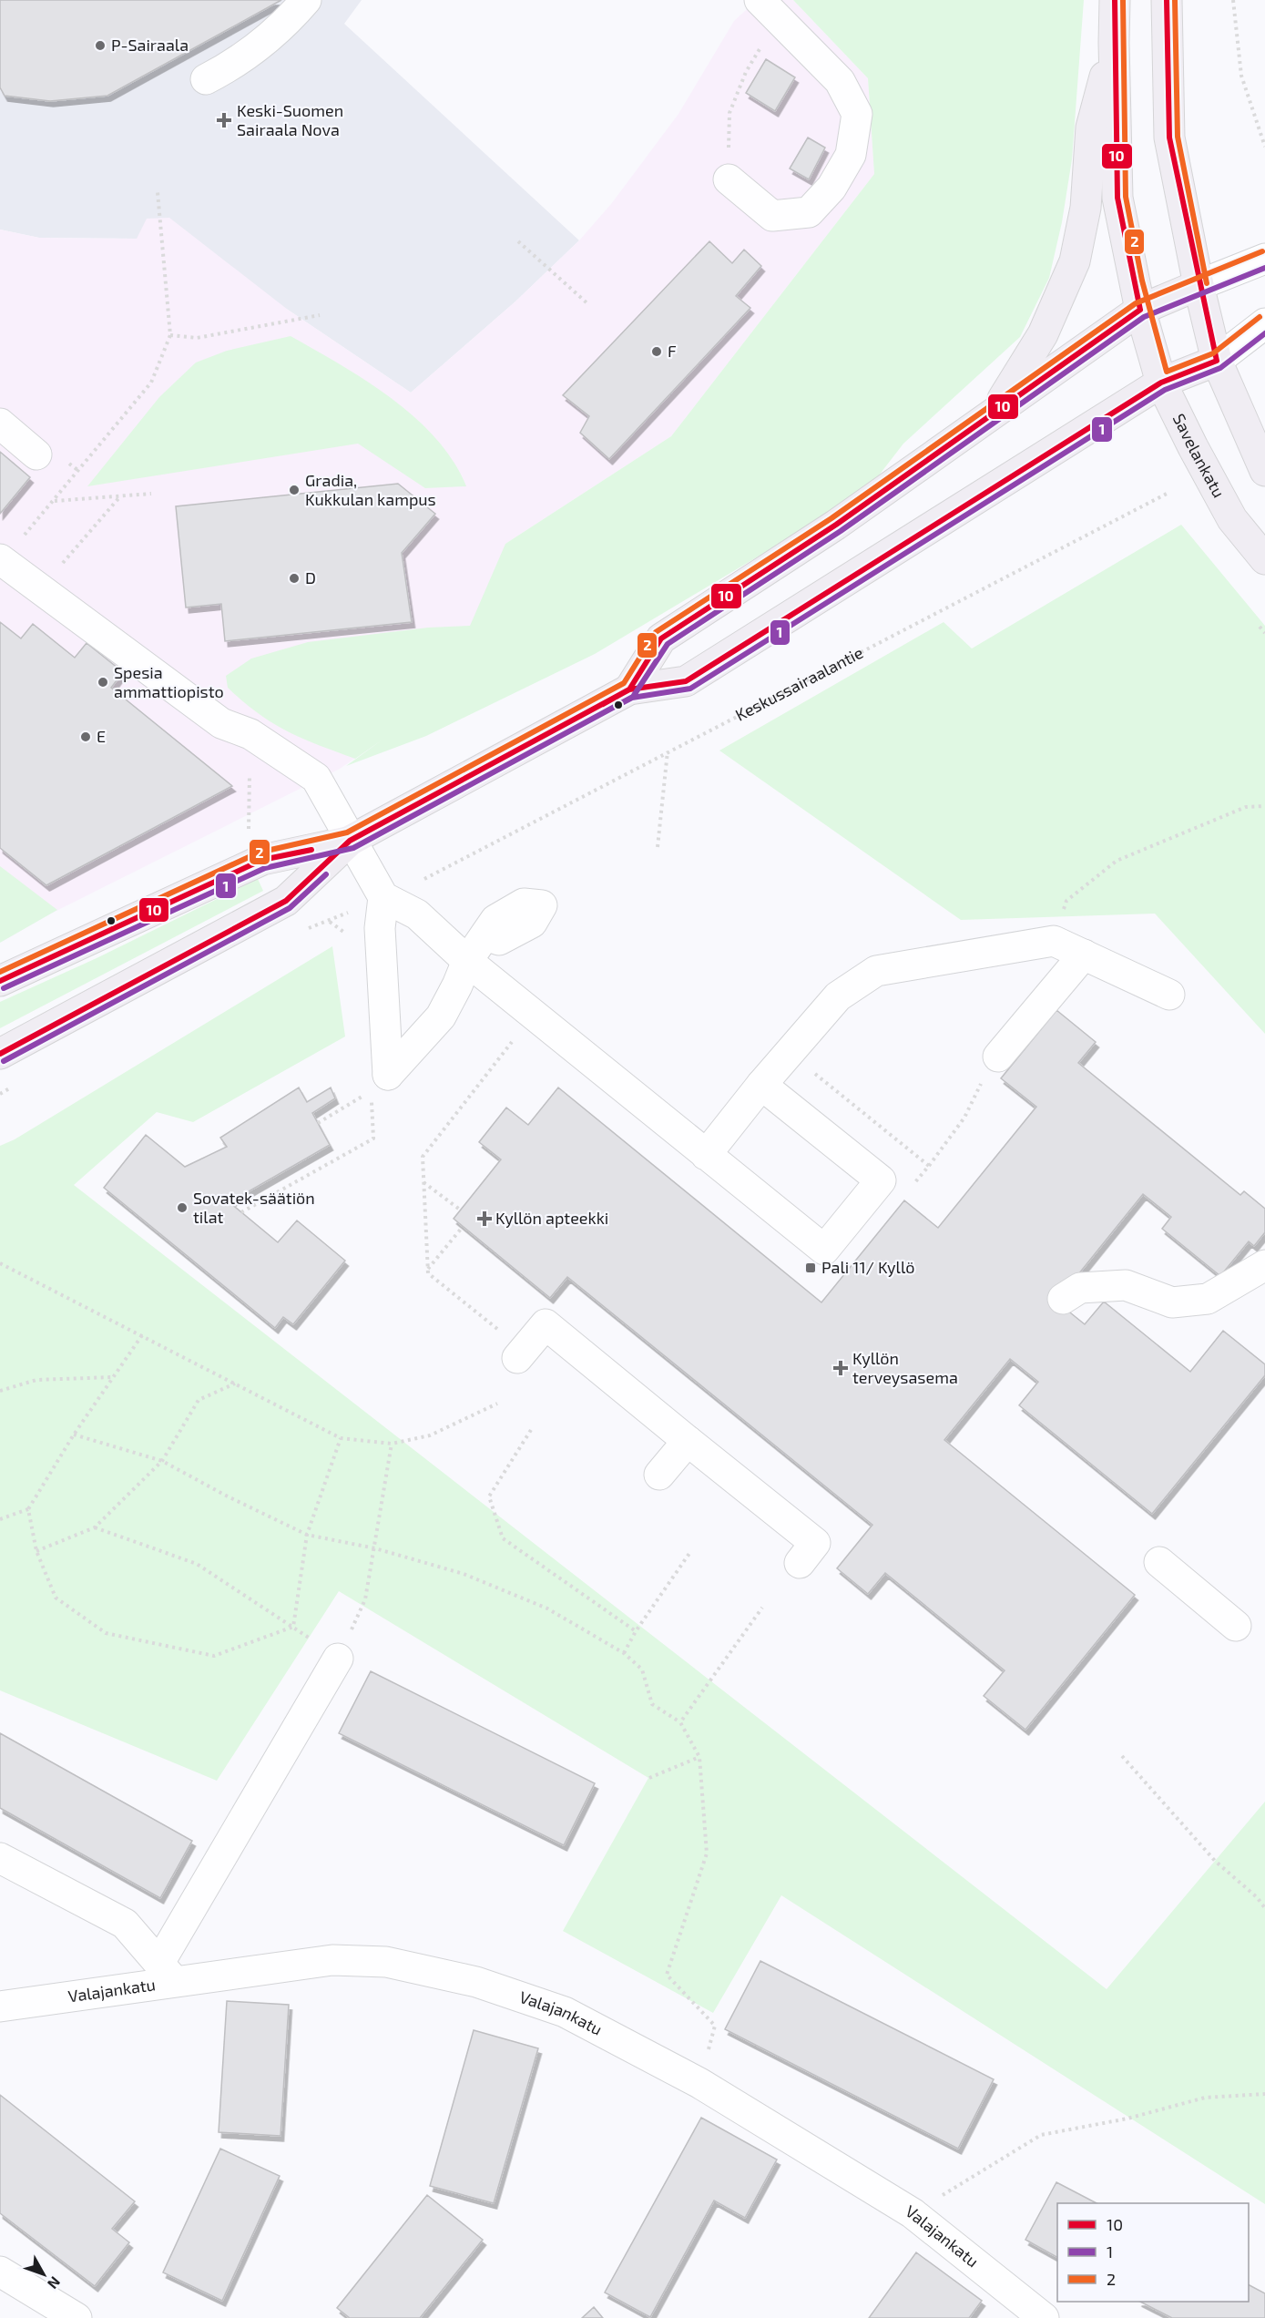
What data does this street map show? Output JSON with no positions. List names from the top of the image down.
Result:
{
  "streets": {
    "main road": ["Savelankatu"],
    "street": ["Valajankatu"],
    "path": ["Keskussairaalantie"]
  },
  "places": {
    "other": [
      "P-Sairaala",
      "F",
      "Gradia, Kukkulan kampus",
      "D",
      "Spesia ammattiopisto",
      "E",
      "Sovatek-säätiön tilat"
    ],
    "health": ["Keski-Suomen Sairaala Nova", "Kyllön apteekki", "Kyllön terveysasema"],
    "transit": ["Pali 11/ Kyllö"]
  },
  "lines": ["transit line 10", "transit line 2", "transit line 1"],
  "legend": ["10", "1", "2"],
  "north": "bottom right"
}
